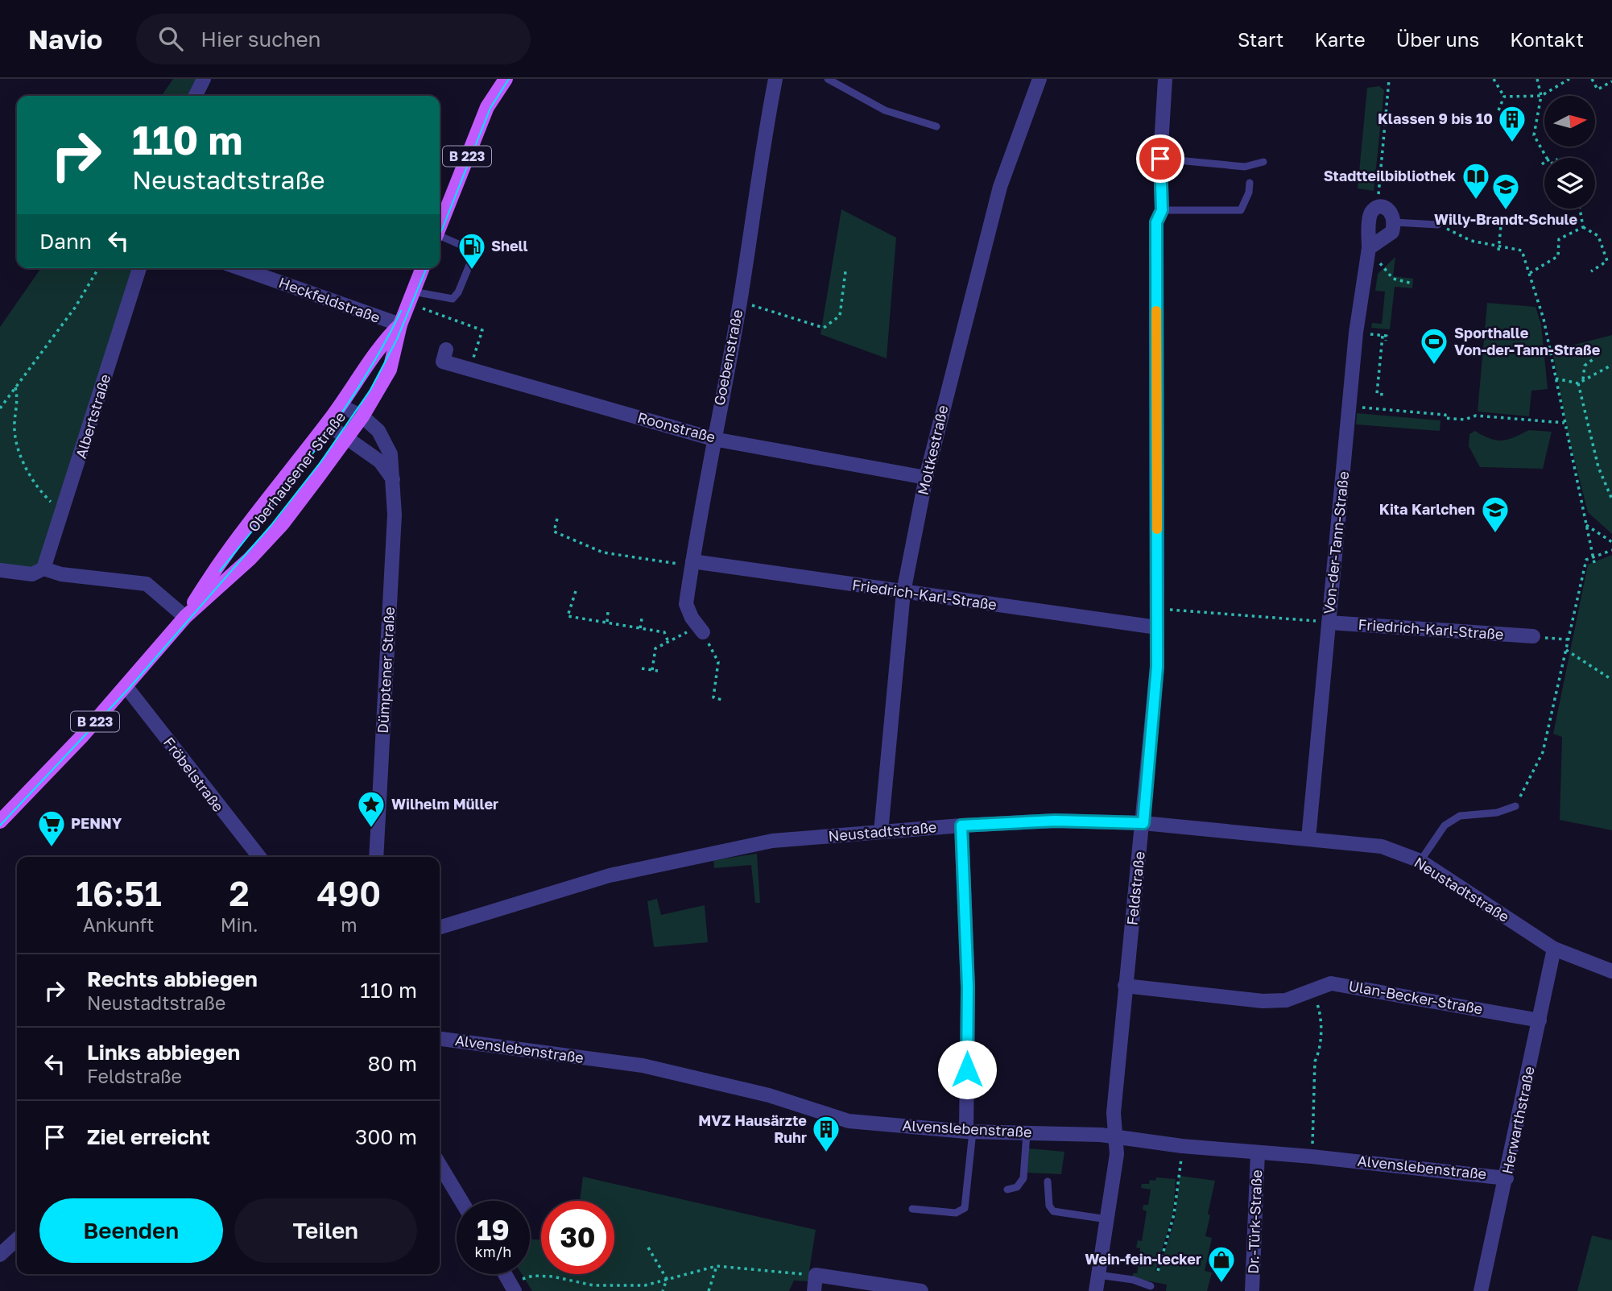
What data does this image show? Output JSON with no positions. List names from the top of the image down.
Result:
{
  "streets": {
    "main road": ["B 223", "Oberhausener Straße"],
    "street": [
      "Heckfeldstraße",
      "Goebenstraße",
      "Albertstraße",
      "Roonstraße",
      "Moltkestraße",
      "Von-der-Tann-Straße",
      "Friedrich-Karl-Straße",
      "Dümptener Straße",
      "Fröbelstraße",
      "Neustadtstraße",
      "Feldstraße",
      "Ulan-Becker-Straße",
      "Alvenslebenstraße",
      "Herwarthstraße",
      "Dr.-Türk-Straße"
    ]
  },
  "crossings": [
    ["Heckfeldstraße", "Oberhausener Straße"],
    ["Goebenstraße", "Roonstraße"],
    ["Goebenstraße", "Friedrich-Karl-Straße"],
    ["Roonstraße", "Moltkestraße"],
    ["Moltkestraße", "Friedrich-Karl-Straße"],
    ["Moltkestraße", "Neustadtstraße"],
    ["Oberhausener Straße", "Dümptener Straße"],
    ["Oberhausener Straße", "Fröbelstraße"],
    ["Von-der-Tann-Straße", "Friedrich-Karl-Straße"],
    ["Von-der-Tann-Straße", "Neustadtstraße"],
    ["Friedrich-Karl-Straße", "Feldstraße"],
    ["Neustadtstraße", "Feldstraße"],
    ["Neustadtstraße", "Herwarthstraße"],
    ["Feldstraße", "Ulan-Becker-Straße"],
    ["Feldstraße", "Alvenslebenstraße"],
    ["Ulan-Becker-Straße", "Herwarthstraße"],
    ["Alvenslebenstraße", "Herwarthstraße"],
    ["Alvenslebenstraße", "Dr.-Türk-Straße"]
  ],
  "places": {
    "building": ["Klassen 9 bis 10", "MVZ Hausärzte Ruhr"],
    "library": ["Stadtteilbibliothek"],
    "school or university": ["Willy-Brandt-Schule", "Kita Karlchen"],
    "fuel station": ["Shell"],
    "sports": ["Sporthalle Von-der-Tann-Straße"],
    "place": ["Wilhelm Müller"],
    "supermarket": ["PENNY"],
    "shop": ["Wein-fein-lecker"]
  },
  "north": "right",
  "page": {
    "header": "Navio",
    "search": "Hier suchen",
    "nav": [
      "Start",
      "Karte",
      "Über uns",
      "Kontakt"
    ],
    "turn": ["110 m", "Neustadtstraße"],
    "then": "Dann",
    "eta": [
      "16:51",
      "Ankunft",
      "2",
      "Min.",
      "490",
      "m"
    ],
    "list": [
      {
        "name": "Rechts abbiegen",
        "note": "Neustadtstraße",
        "value": "110 m"
      },
      {
        "name": "Links abbiegen",
        "note": "Feldstraße",
        "value": "80 m"
      },
      {
        "name": "Ziel erreicht",
        "value": "300 m"
      }
    ],
    "buttons": ["Beenden", "Teilen"],
    "speed": "19 km/h",
    "limit": "30"
  }
}
